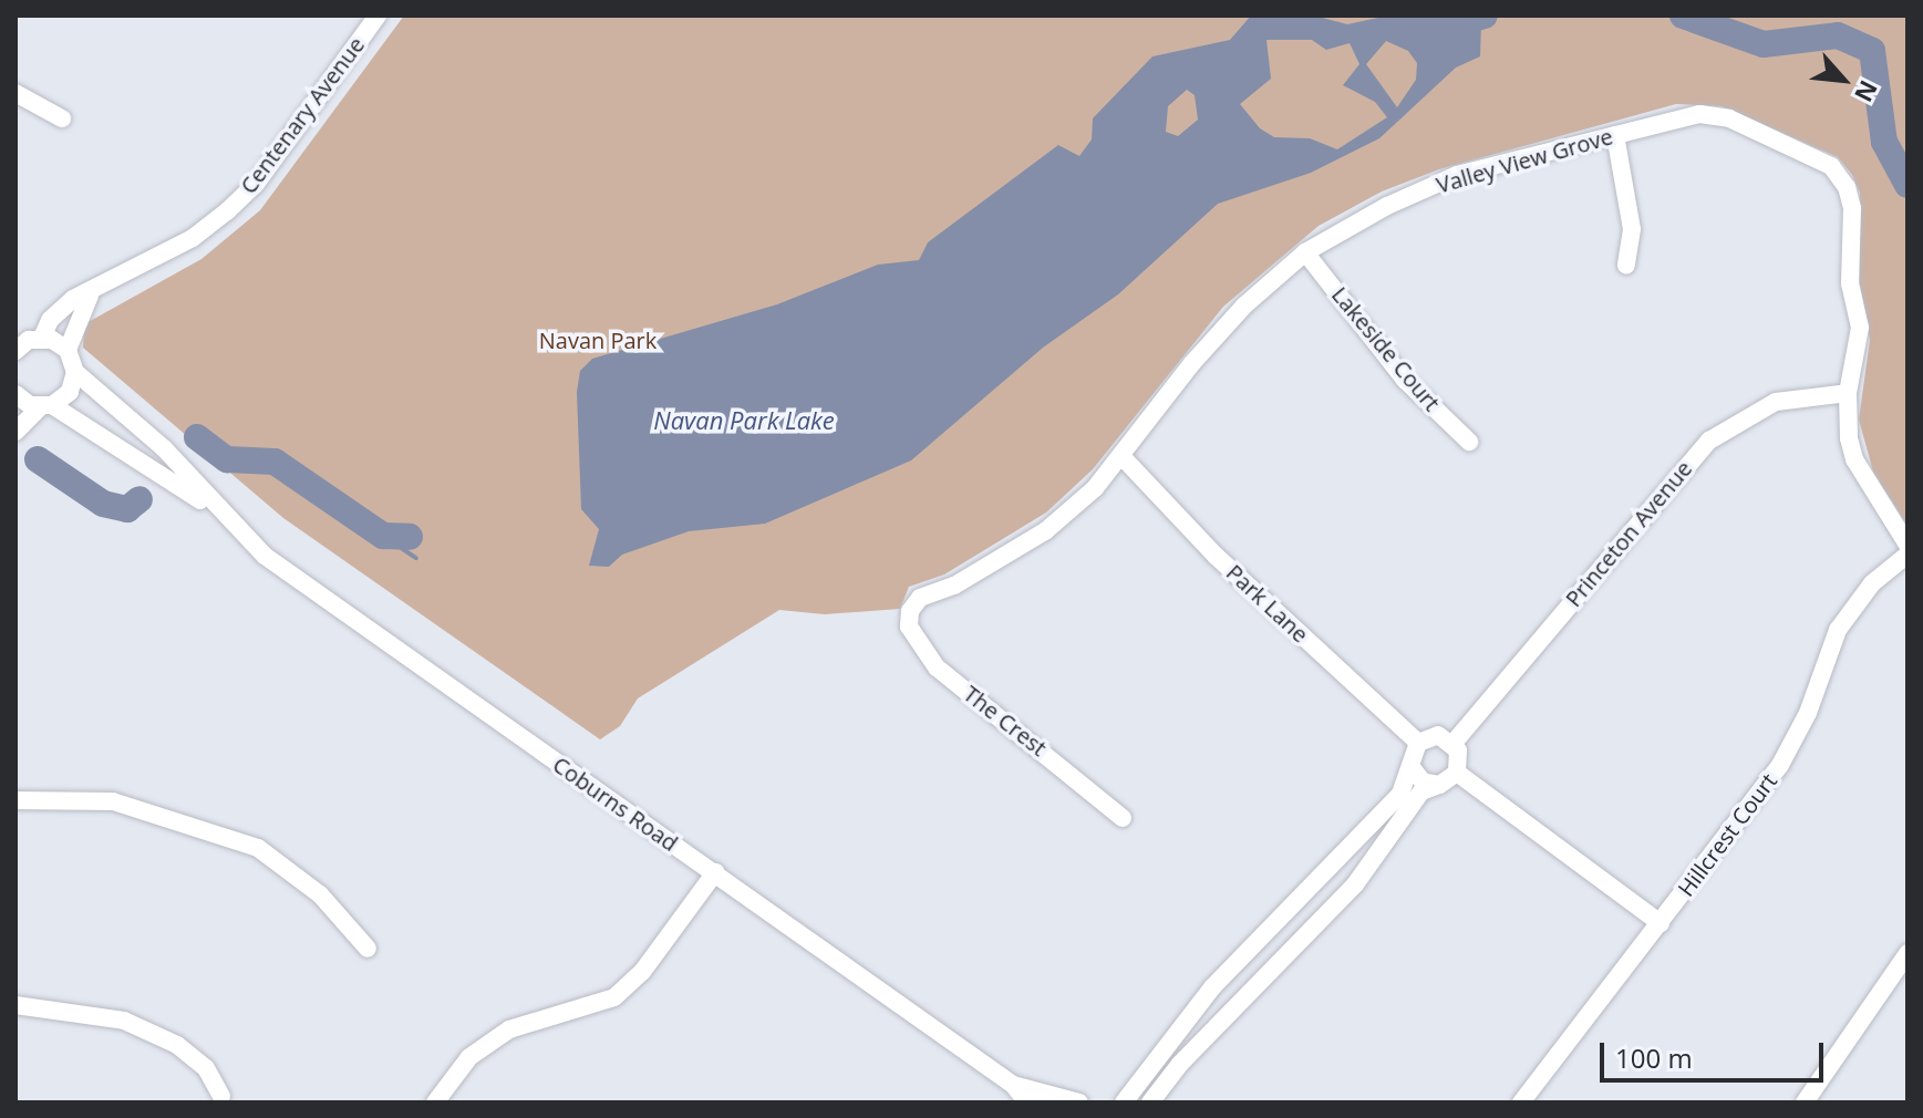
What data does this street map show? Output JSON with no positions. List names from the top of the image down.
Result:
{
  "streets": {
    "street": [
      "Centenary Avenue",
      "Valley View Grove",
      "Lakeside Court",
      "Princeton Avenue",
      "Park Lane",
      "The Crest",
      "Coburns Road",
      "Hillcrest Court"
    ]
  },
  "crossings": [
    ["Valley View Grove", "Lakeside Court"],
    ["Valley View Grove", "Princeton Avenue"],
    ["Valley View Grove", "Park Lane"],
    ["Valley View Grove", "The Crest"],
    ["Princeton Avenue", "Park Lane"]
  ],
  "water": ["Navan Park Lake"],
  "parks": ["Navan Park"],
  "scale_bar": "100 m",
  "north": "bottom right"
}
